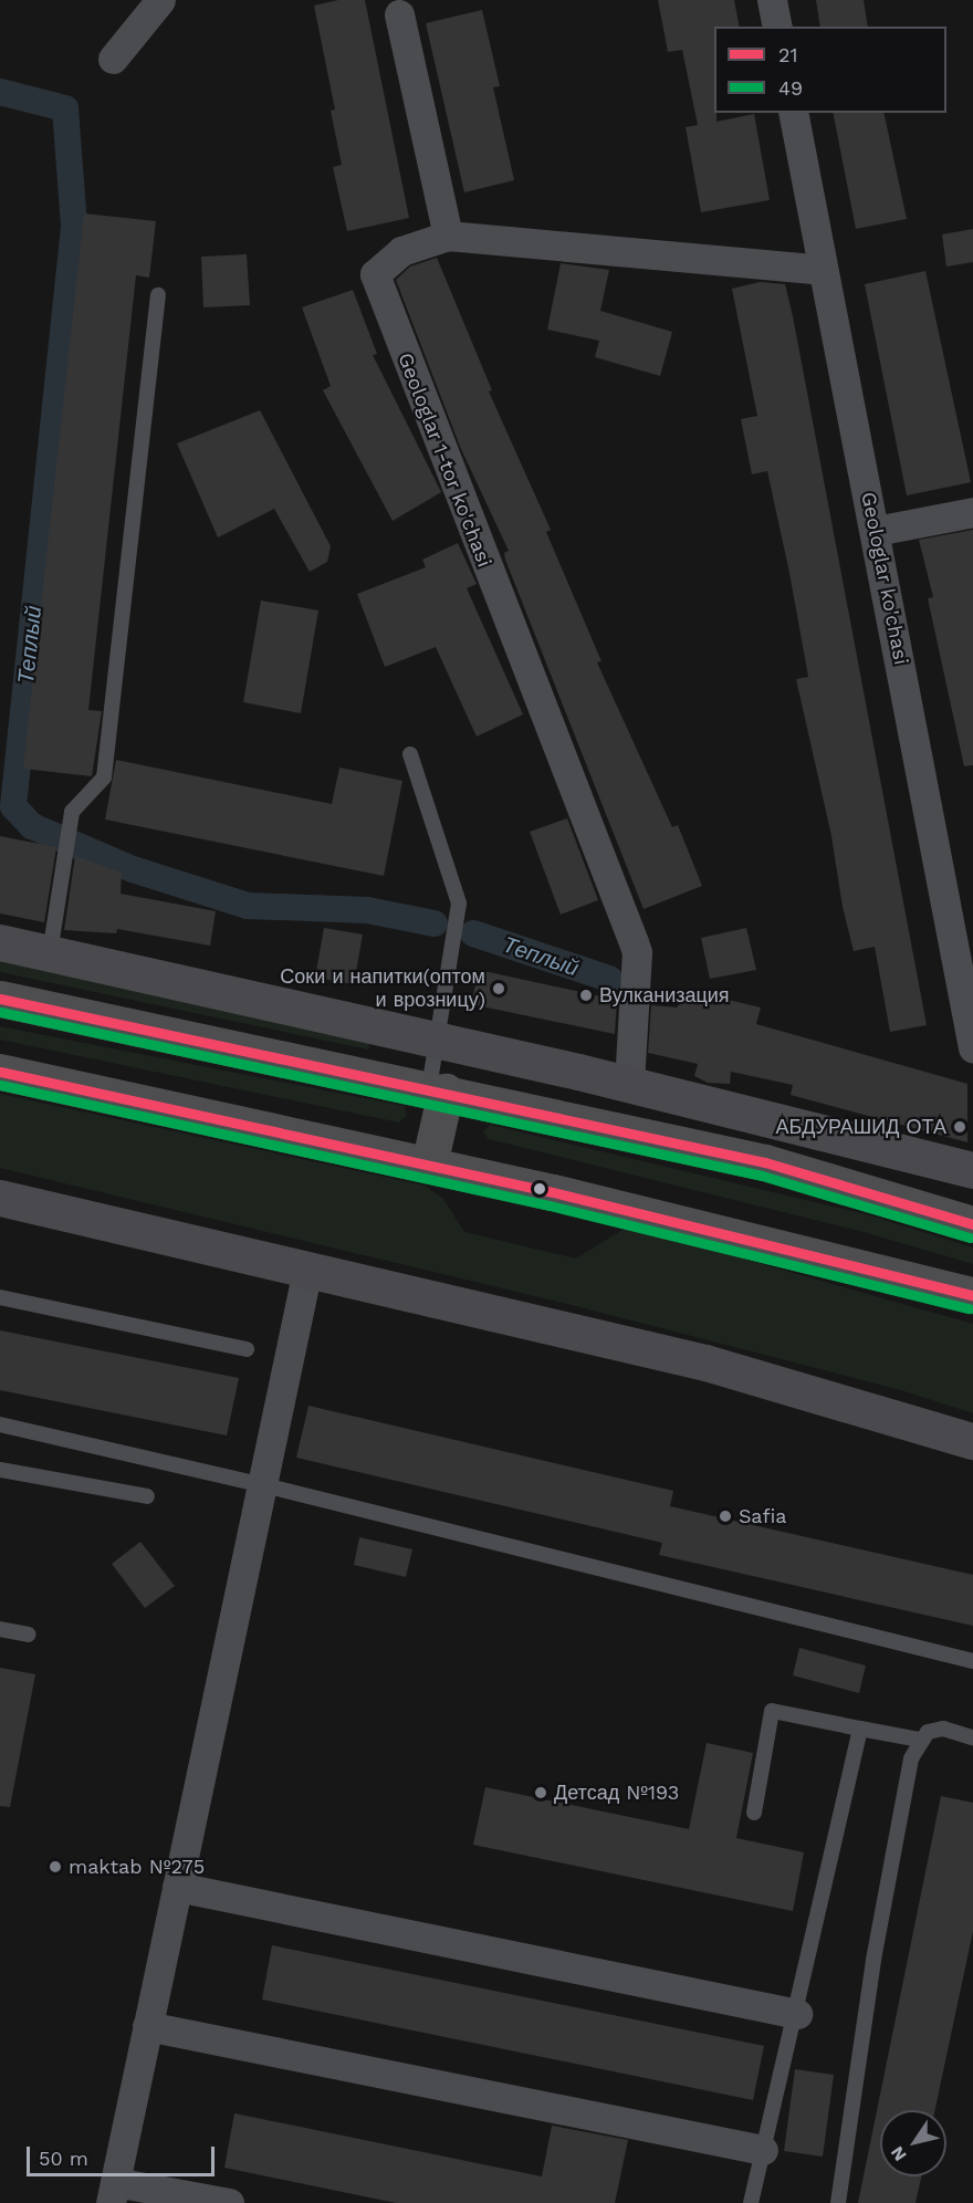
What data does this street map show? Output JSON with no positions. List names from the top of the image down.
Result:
{
  "streets": {
    "street": ["Geologlar 1-tor ko'chasi", "Geologlar ko'chasi"]
  },
  "crossings": [
    ["Geologlar 1-tor ko'chasi", "Geologlar ko'chasi"]
  ],
  "water": ["Теплый"],
  "places": [
    "Соки и напитки(оптом и врозницу)",
    "Вулканизация",
    "АБДУРАШИД ОТА",
    "Safia",
    "Детсад №193",
    "maktab №275"
  ],
  "lines": ["transit line 21", "transit line 49"],
  "legend": ["21", "49"],
  "scale_bar": "50 m",
  "north": "bottom left"
}
